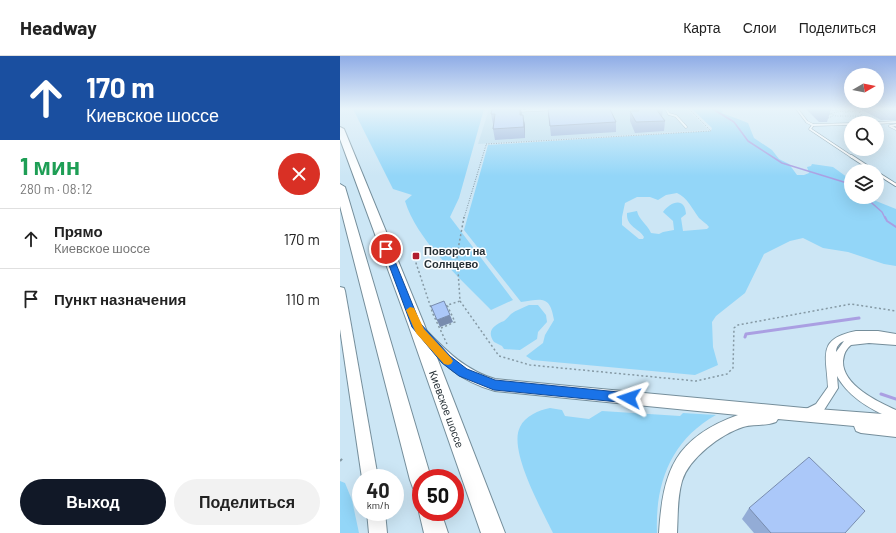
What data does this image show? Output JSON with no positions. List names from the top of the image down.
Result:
{
  "streets": {
    "highway": ["Киевское шоссе"]
  },
  "places": {
    "transit": ["Поворот на Солнцево"]
  },
  "north": "right",
  "page": {
    "header": "Headway",
    "nav": ["Карта", "Слои", "Поделиться"],
    "turn": ["170 m", "Киевское шоссе"],
    "heading": ["1 мин", "280 m · 08:12"],
    "list": [
      {
        "name": "Прямо",
        "note": "Киевское шоссе",
        "value": "170 m"
      },
      {
        "name": "Пункт назначения",
        "value": "110 m"
      }
    ],
    "speed": "40 km/h",
    "limit": "50",
    "buttons": ["Выход", "Поделиться"]
  }
}
